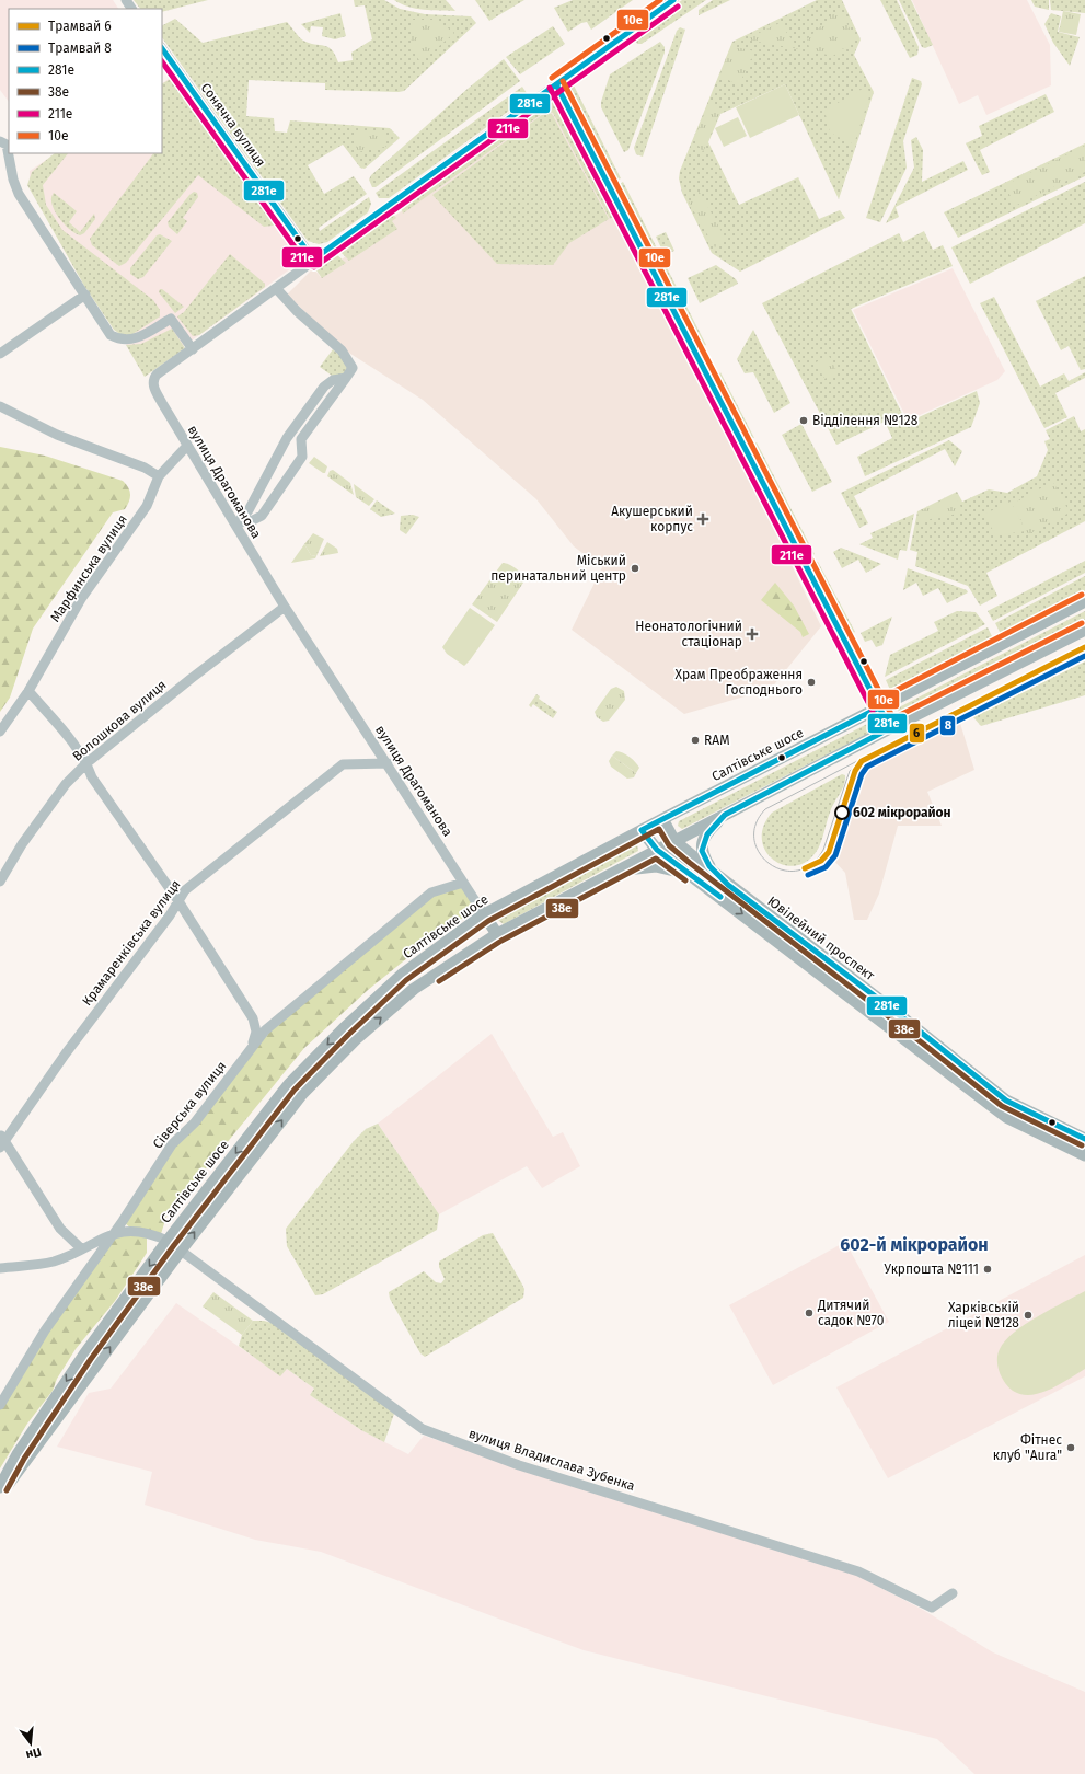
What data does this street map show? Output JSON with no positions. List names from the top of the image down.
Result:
{
  "streets": {
    "main road": ["Салтівське шосе", "Ювілейний проспект"],
    "street": [
      "Сонячна вулиця",
      "вулиця Драгоманова",
      "Марфинська вулиця",
      "Волошкова вулиця",
      "Крамаренківська вулиця",
      "Сіверська вулиця",
      "вулиця Владислава Зубенка"
    ]
  },
  "crossings": [
    ["вулиця Драгоманова", "Марфинська вулиця"],
    ["вулиця Драгоманова", "Волошкова вулиця"],
    ["вулиця Драгоманова", "Салтівське шосе"],
    ["вулиця Драгоманова", "Крамаренківська вулиця"],
    ["вулиця Драгоманова", "Сіверська вулиця"],
    ["Салтівське шосе", "Ювілейний проспект"]
  ],
  "districts": ["602-й мікрорайон"],
  "places": {
    "other": [
      "Відділення №128",
      "Міський перинатальний центр",
      "Храм Преображення Господнього",
      "RAM",
      "602 мікрорайон",
      "Укрпошта №111",
      "Дитячий садок №70",
      "Харківській ліцей №128",
      "Фітнес клуб \"Aura\""
    ],
    "health": ["Акушерський корпус", "Неонатологічний стаціонар"]
  },
  "lines": [
    "transit line 281е",
    "transit line 10е",
    "transit line 211е",
    "tram line 6",
    "tram line 8",
    "transit line 38е"
  ],
  "legend": [
    "Трамвай 6",
    "Трамвай 8",
    "281е",
    "38е",
    "211е",
    "10е"
  ],
  "north": "bottom"
}
